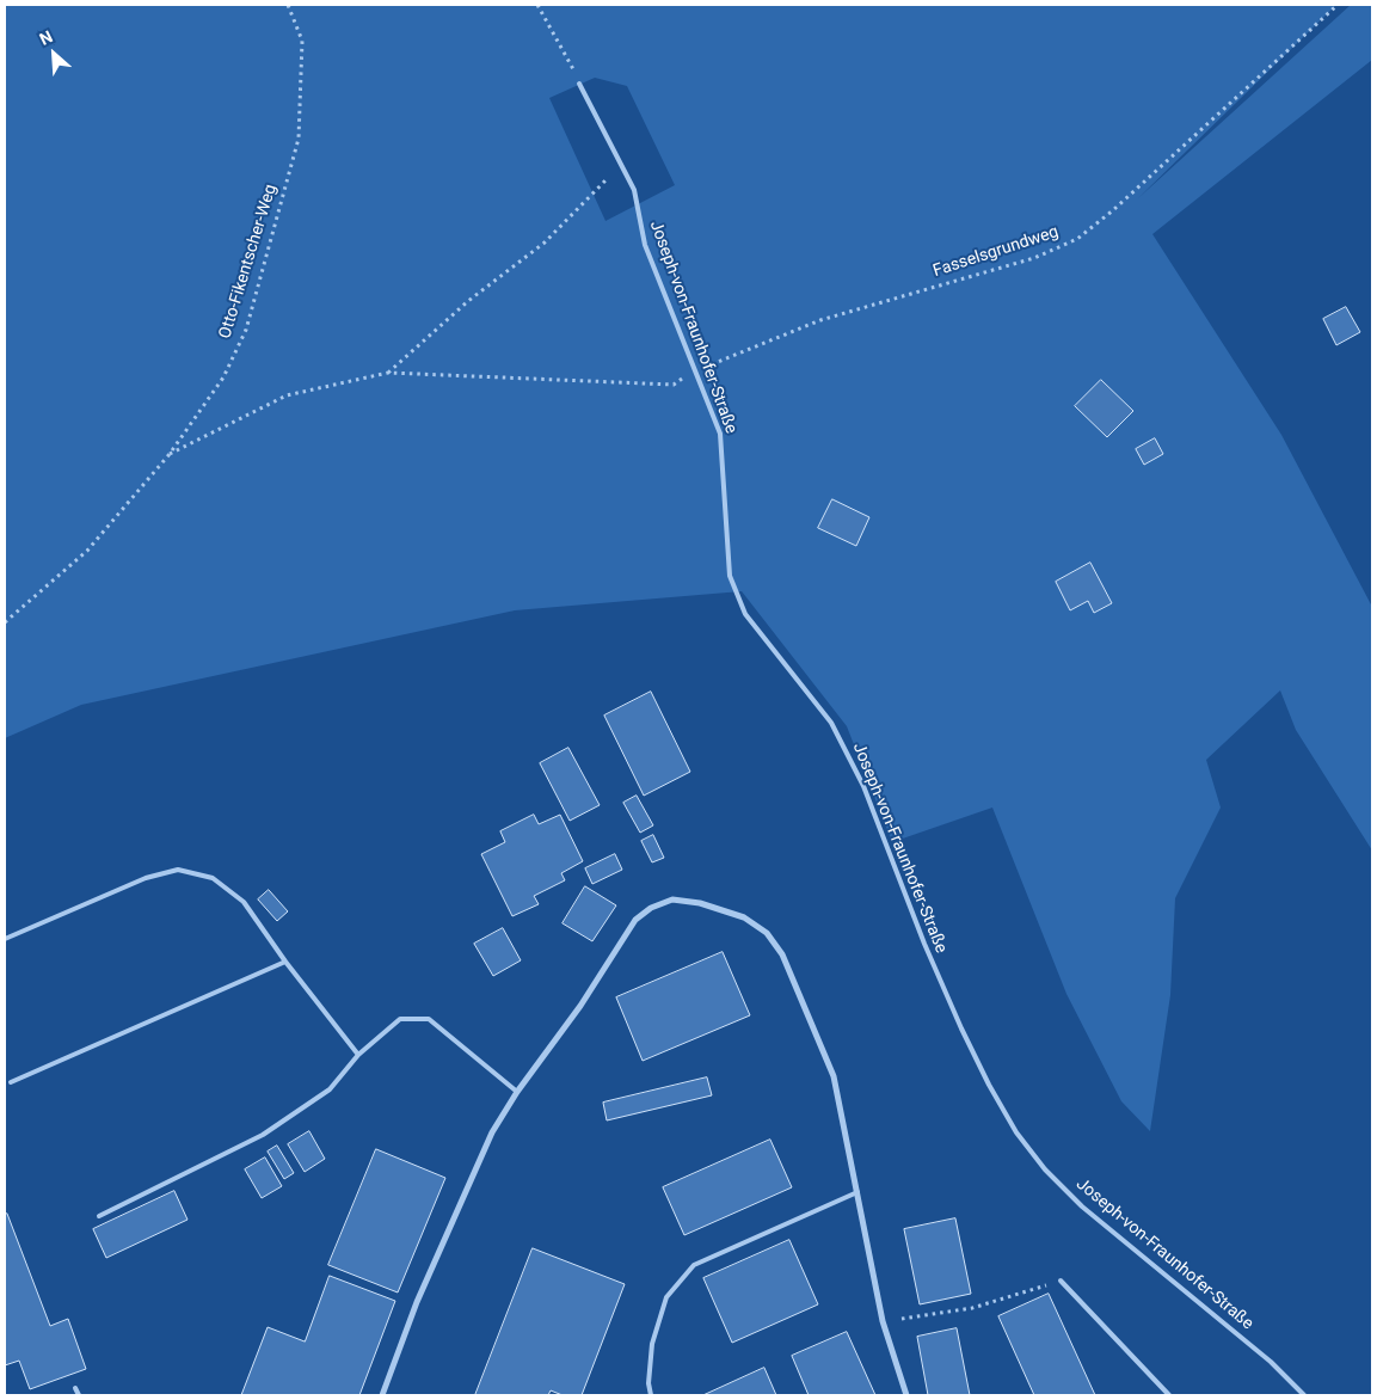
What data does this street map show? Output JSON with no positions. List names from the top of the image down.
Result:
{
  "streets": {
    "lane": ["Joseph-von-Fraunhofer-Straße"],
    "path": ["Fasselsgrundweg", "Otto-Fikentscher-Weg"]
  },
  "crossings": [
    ["Fasselsgrundweg", "Joseph-von-Fraunhofer-Straße"]
  ],
  "north": "top left"
}
